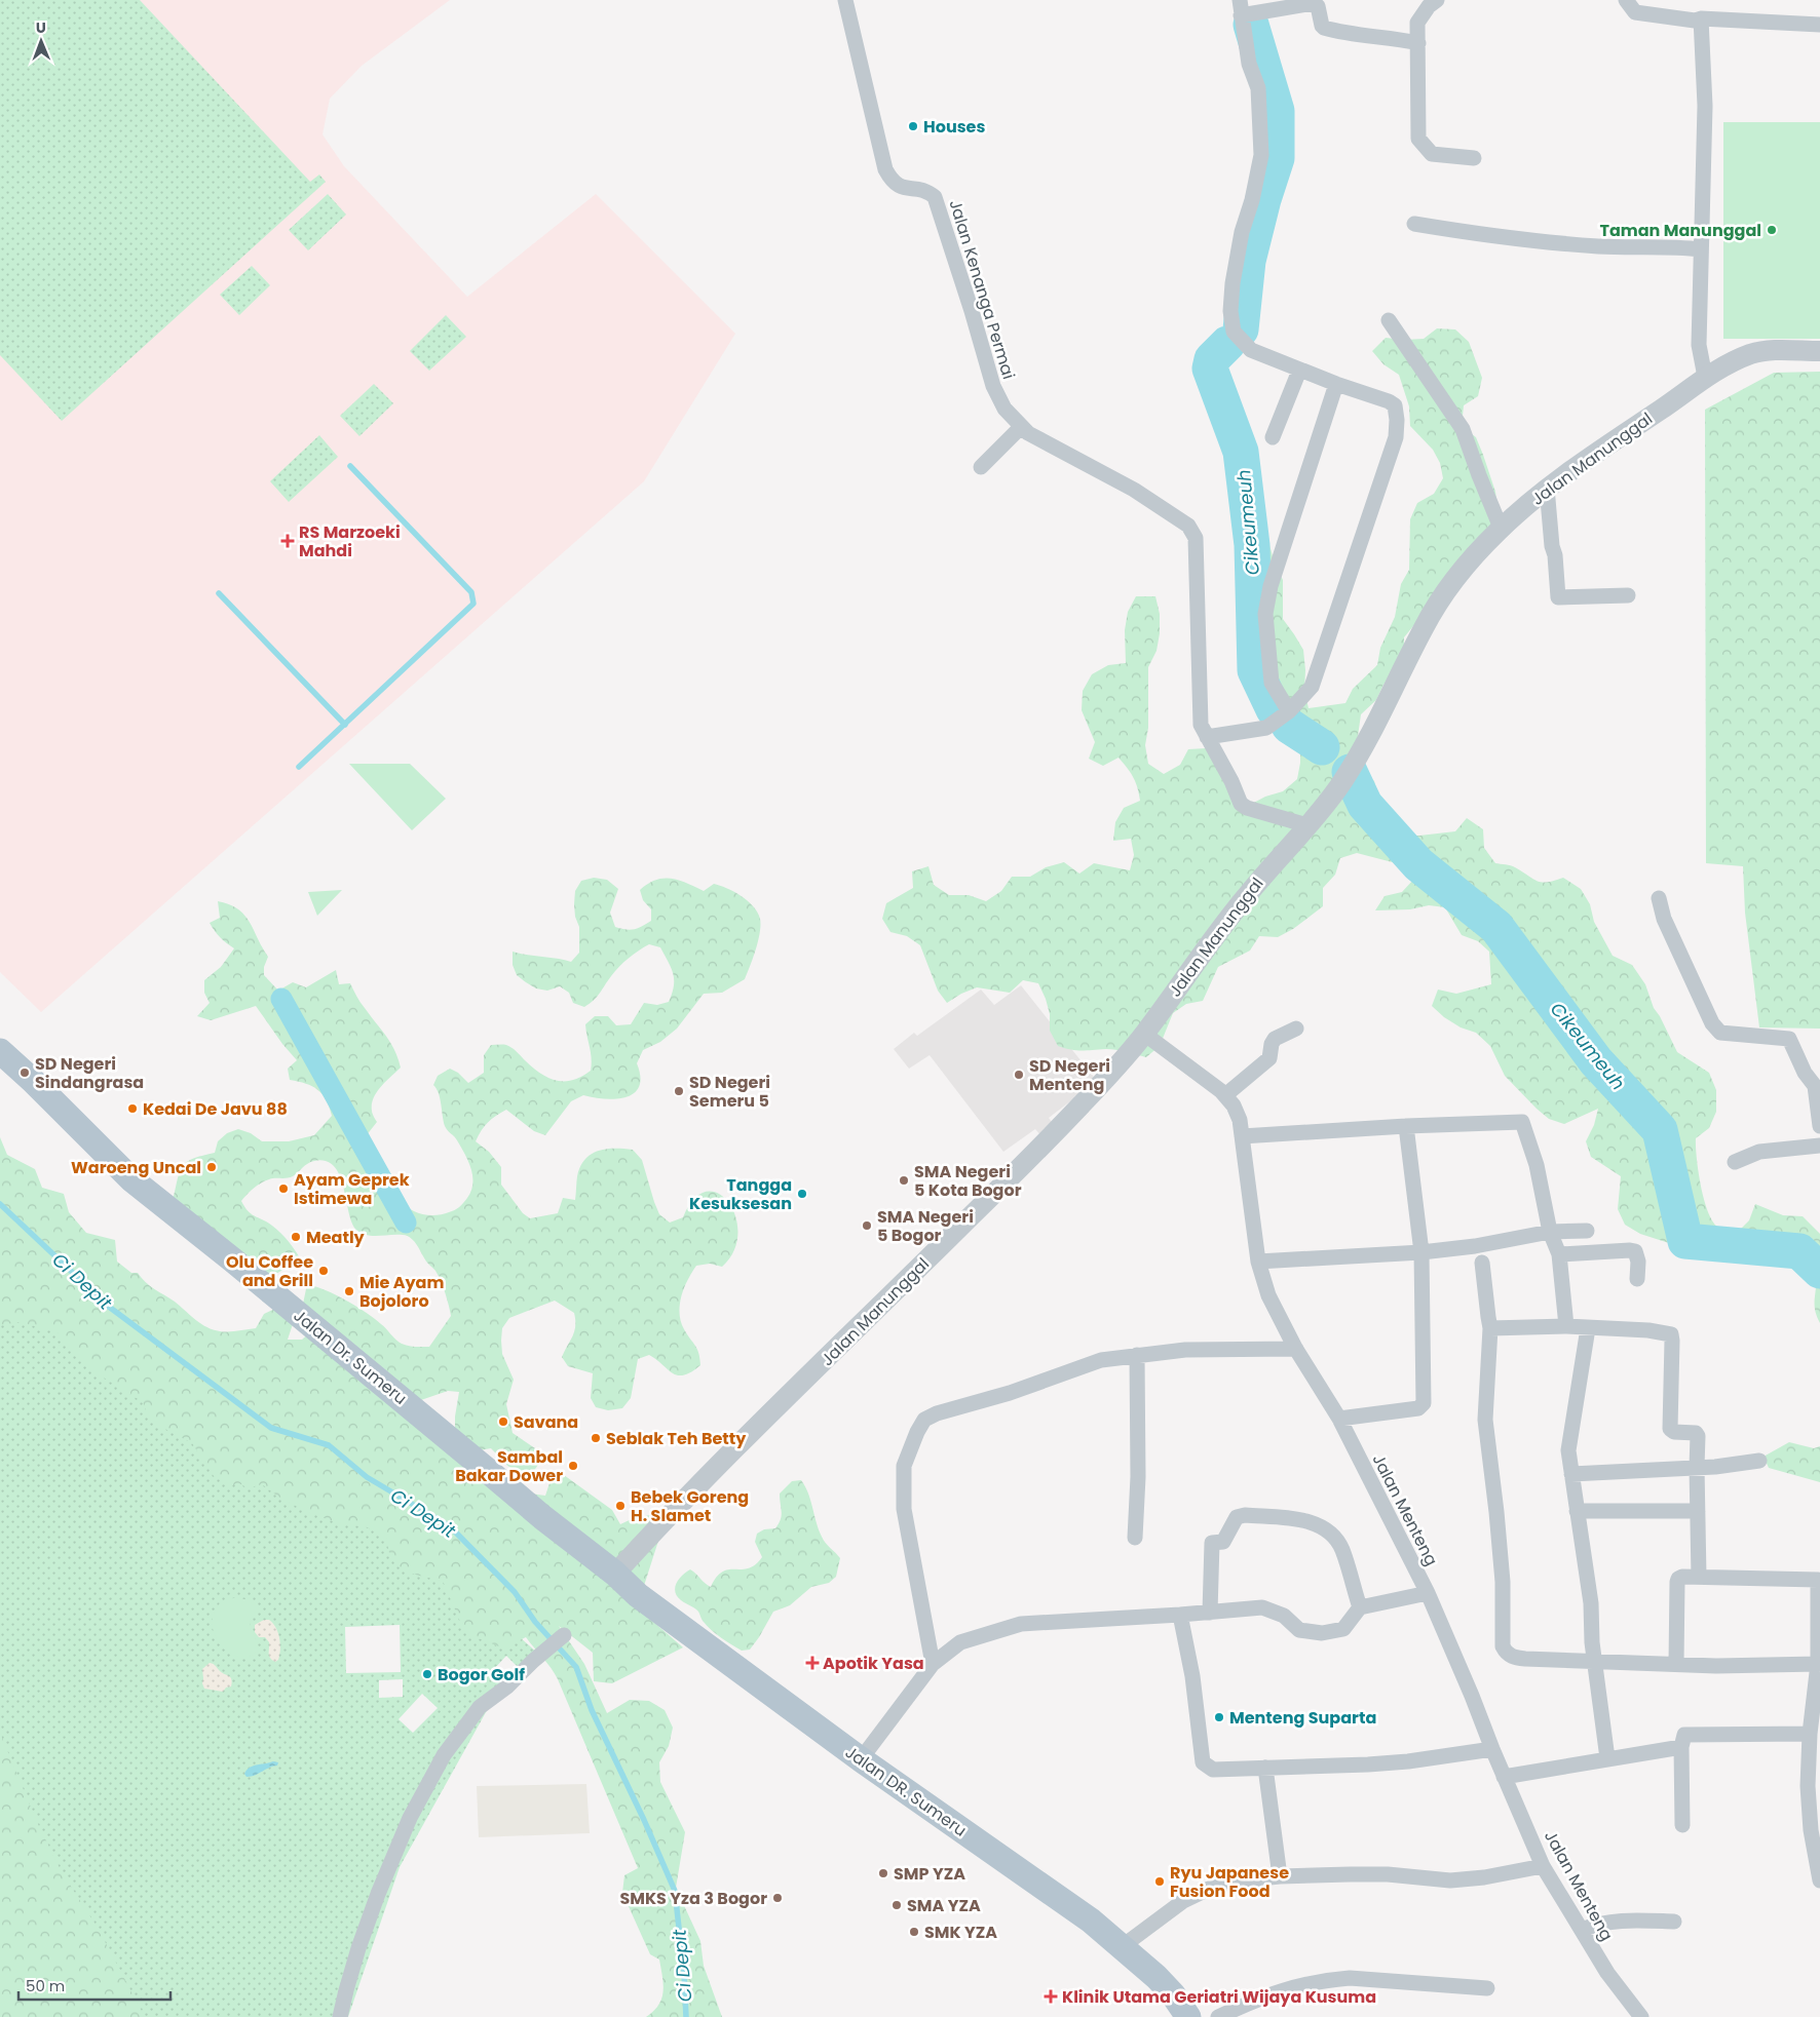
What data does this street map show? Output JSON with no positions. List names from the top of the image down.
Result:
{
  "streets": {
    "main road": ["Jalan Dr. Sumeru", "Jalan DR. Sumeru"],
    "street": ["Jalan Kenanga Permai", "Jalan Manunggal", "Jalan Menteng"]
  },
  "crossings": [
    ["Jalan Kenanga Permai", "Jalan Manunggal"],
    ["Jalan Manunggal", "Jalan Dr. Sumeru"],
    ["Jalan Manunggal", "Jalan Menteng"],
    ["Jalan Manunggal", "Jalan DR. Sumeru"],
    ["Jalan Dr. Sumeru", "Jalan DR. Sumeru"]
  ],
  "water": ["Cikeumeuh", "Ci Depit"],
  "places": {
    "other": [
      "Houses",
      "Taman Manunggal",
      "SD Negeri Sindangrasa",
      "SD Negeri Menteng",
      "SD Negeri Semeru 5",
      "Kedai De Javu 88",
      "Waroeng Uncal",
      "SMA Negeri 5 Kota Bogor",
      "Ayam Geprek Istimewa",
      "Tangga Kesuksesan",
      "SMA Negeri 5 Bogor",
      "Meatly",
      "Olu Coffee and Grill",
      "Mie Ayam Bojoloro",
      "Savana",
      "Seblak Teh Betty",
      "Sambal Bakar Dower",
      "Bebek Goreng H. Slamet",
      "Bogor Golf",
      "Menteng Suparta",
      "SMP YZA",
      "Ryu Japanese Fusion Food",
      "SMKS Yza 3 Bogor",
      "SMA YZA",
      "SMK YZA"
    ],
    "health": ["RS Marzoeki Mahdi", "Apotik Yasa", "Klinik Utama Geriatri Wijaya Kusuma"]
  },
  "scale_bar": "50 m",
  "north": "top"
}
